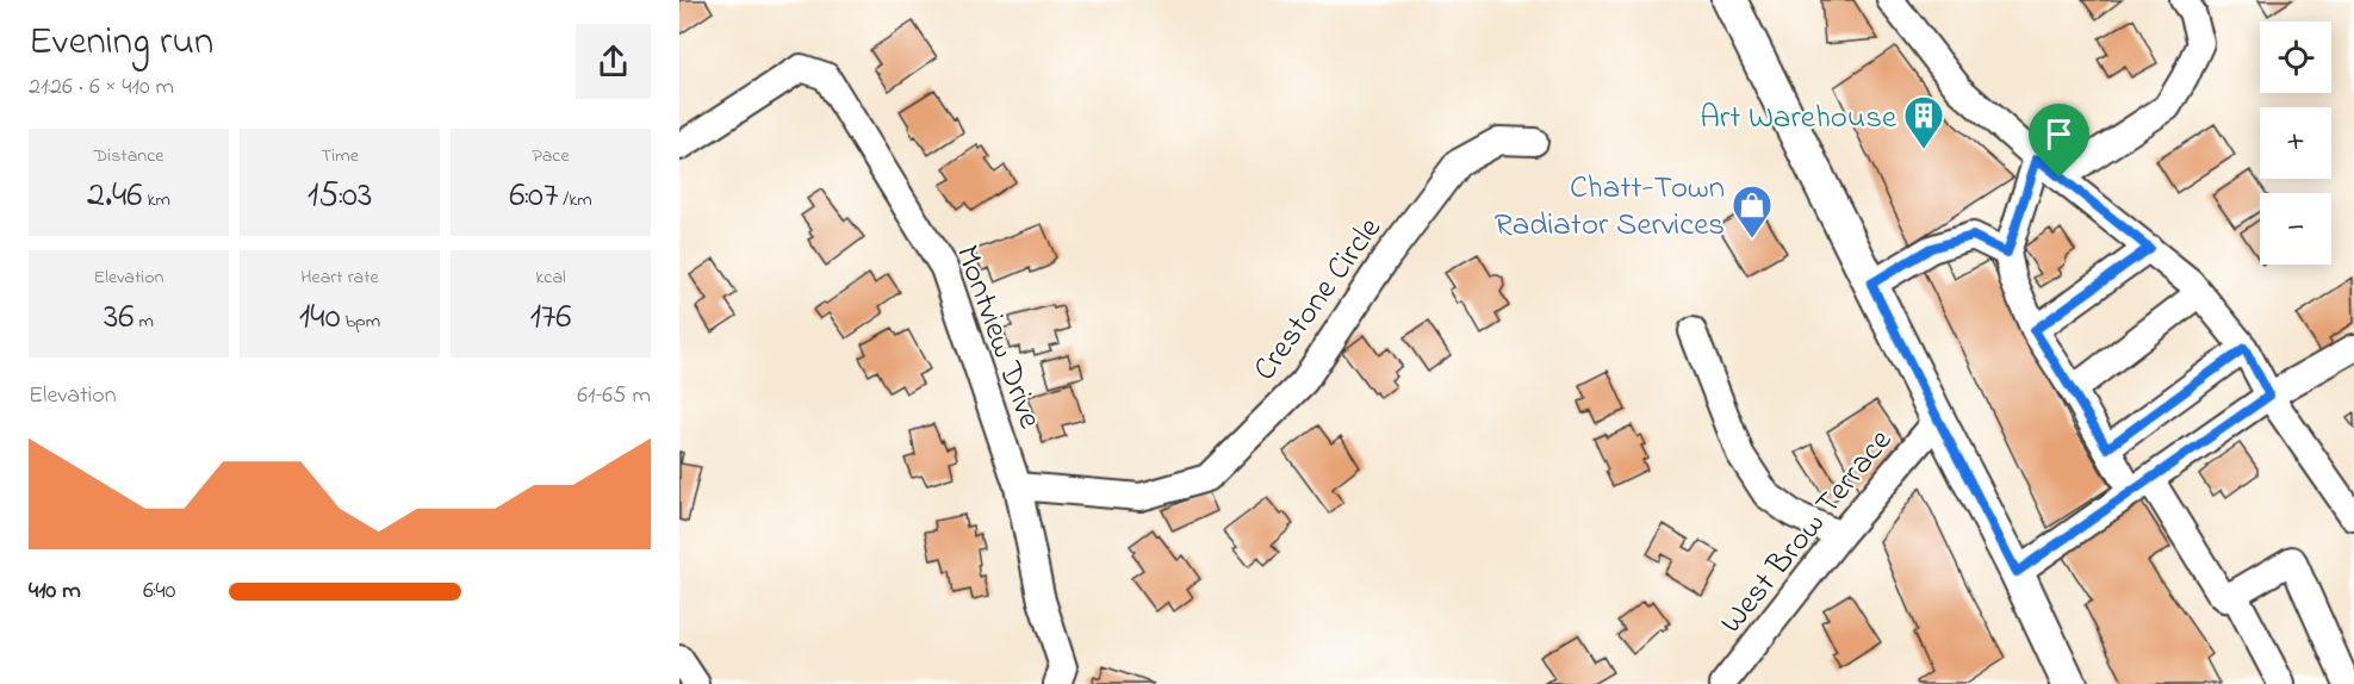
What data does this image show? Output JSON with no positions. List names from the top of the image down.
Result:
{
  "streets": {
    "street": ["Crestone Circle", "Montview Drive", "West Brow Terrace"]
  },
  "crossings": [
    ["Crestone Circle", "Montview Drive"]
  ],
  "places": {
    "building": ["Art Warehouse"],
    "shop": ["Chatt-Town Radiator Services"]
  },
  "page": {
    "heading": ["Evening run", "21:26 · 6 × 410 m"],
    "map_buttons": ["+", "−"],
    "stats": [
      ["Distance", "2.46 km"],
      ["Time", "15:03"],
      ["Pace", "6:07 /km"],
      ["Elevation", "36 m"],
      ["Heart rate", "140 bpm"],
      ["kcal", "176"]
    ],
    "chart": ["Elevation", "61–65 m"],
    "list": [
      {
        "name": "410 m",
        "note": "6:40"
      }
    ]
  }
}
